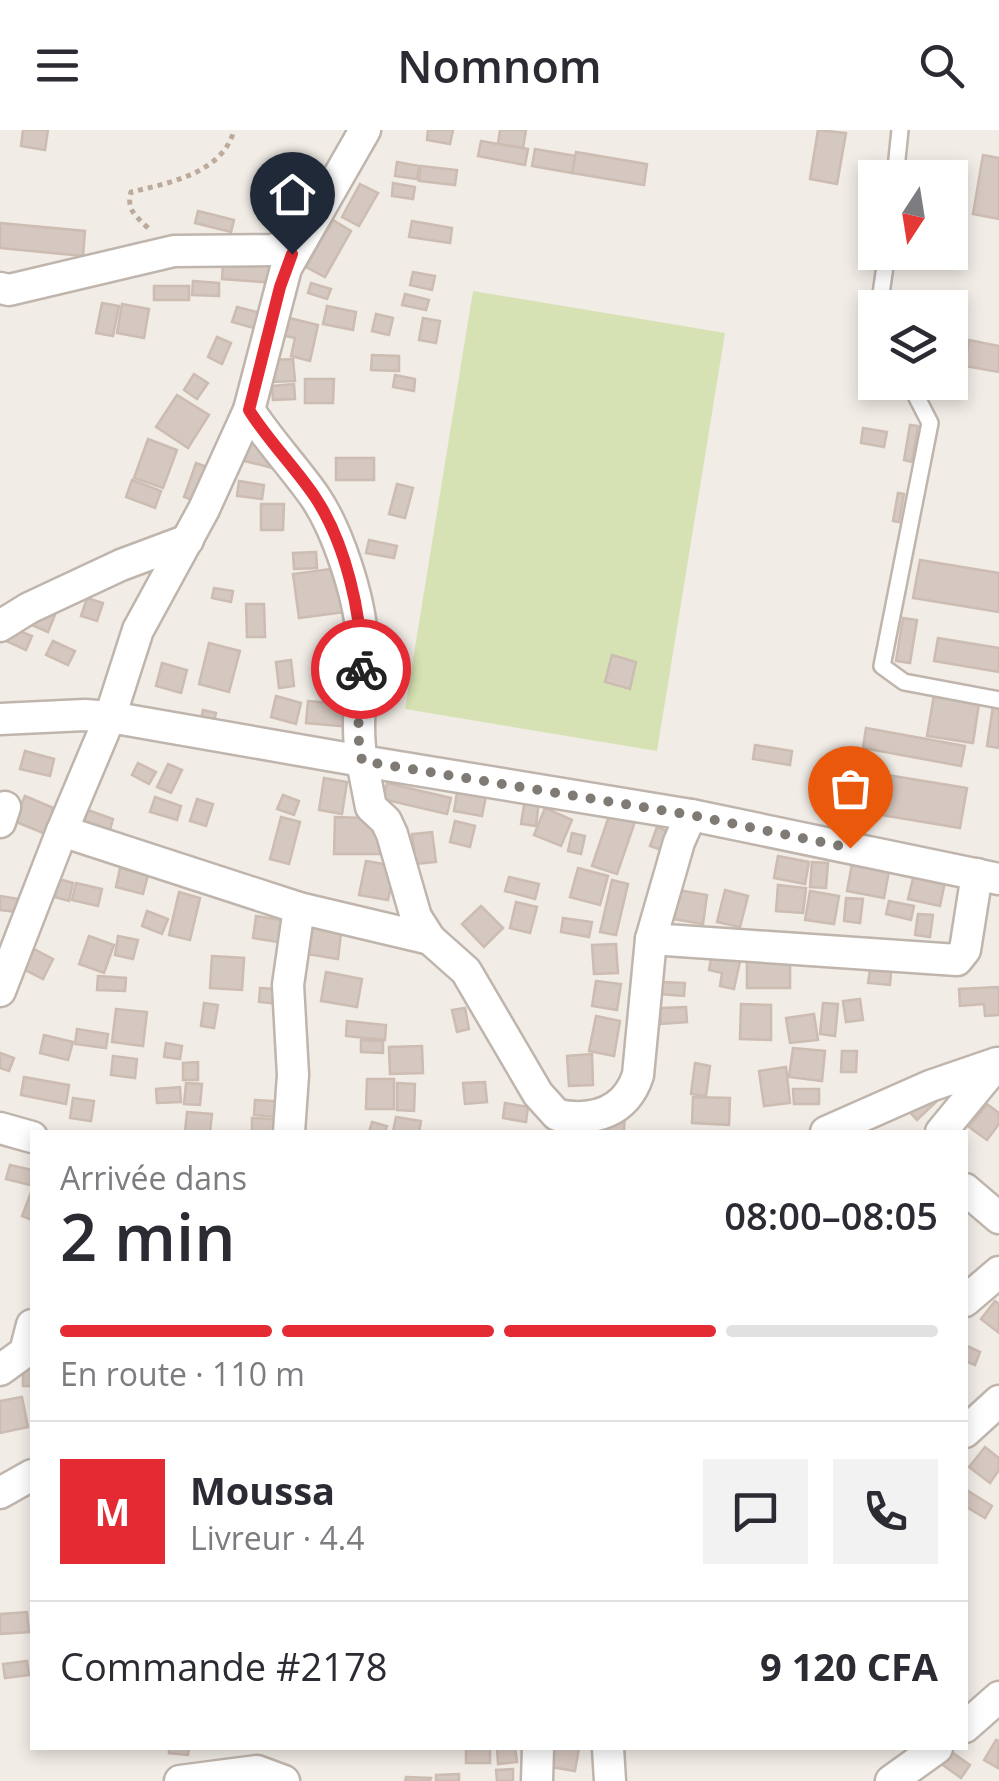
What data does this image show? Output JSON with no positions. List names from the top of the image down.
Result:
{
  "north": "bottom",
  "page": {
    "header": "Nomnom",
    "heading": ["2 min", "Arrivée dans", "08:00–08:05"],
    "panel": [
      "Moussa",
      "Livreur · 4.4",
      "Commande #2178",
      "9 120 CFA"
    ],
    "bar": "En route · 110 m",
    "round": "M"
  }
}
